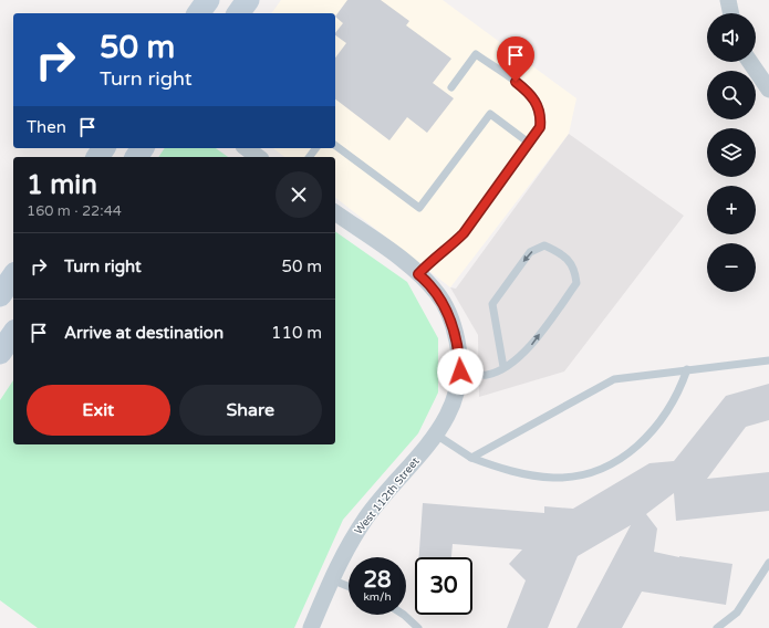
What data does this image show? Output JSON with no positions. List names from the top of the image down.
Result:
{
  "streets": {
    "street": ["West 112th Street"]
  },
  "page": {
    "map_buttons": ["+", "−"],
    "turn": ["50 m", "Turn right"],
    "then": "Then",
    "heading": ["1 min", "160 m · 22:44"],
    "list": [
      {
        "name": "Turn right",
        "value": "50 m"
      },
      {
        "name": "Arrive at destination",
        "value": "110 m"
      }
    ],
    "buttons": ["Exit", "Share"],
    "speed": "28 km/h",
    "limit": "30"
  }
}
